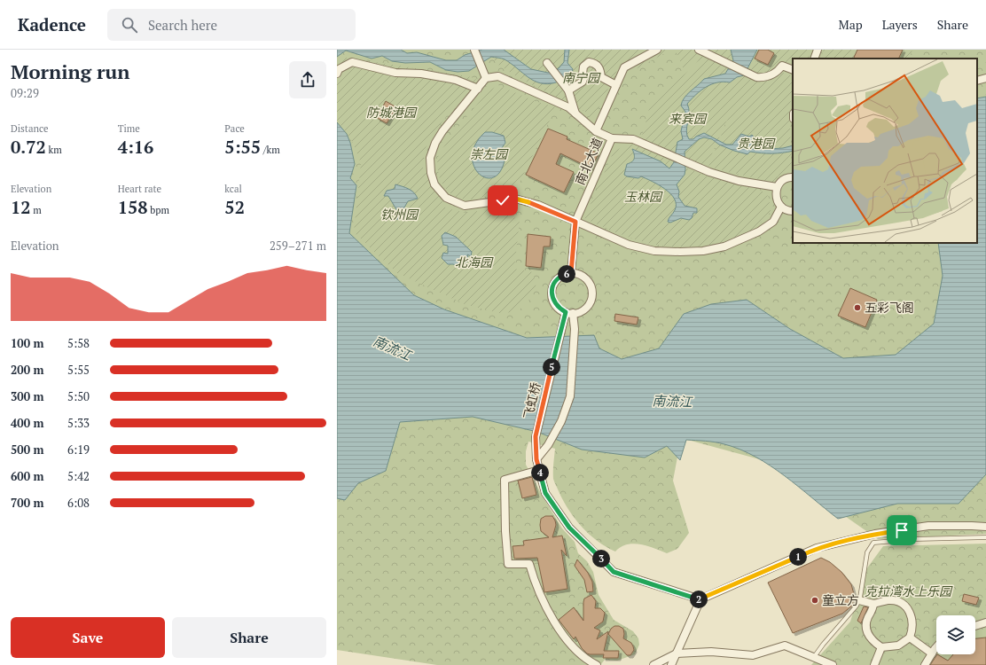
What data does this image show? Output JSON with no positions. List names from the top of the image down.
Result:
{
  "streets": {
    "street": ["南北大道", "飞虹桥"]
  },
  "crossings": [
    ["南北大道", "飞虹桥"]
  ],
  "water": ["南流江"],
  "parks": [
    "南宁园",
    "防城港园",
    "来宾园",
    "贵港园",
    "崇左园",
    "玉林园",
    "钦州园",
    "北海园",
    "克拉湾水上乐园"
  ],
  "places": ["五彩飞阁", "童立方"],
  "page": {
    "header": "Kadence",
    "search": "Search here",
    "nav": ["Map", "Layers", "Share"],
    "heading": ["Morning run", "09:29"],
    "stats": [
      ["Distance", "0.72 km"],
      ["Time", "4:16"],
      ["Pace", "5:55 /km"],
      ["Elevation", "12 m"],
      ["Heart rate", "158 bpm"],
      ["kcal", "52"]
    ],
    "chart": ["Elevation", "259–271 m"],
    "pins": [
      "6",
      "5",
      "4",
      "1",
      "3",
      "2"
    ],
    "list": [
      {
        "name": "100 m",
        "note": "5:58"
      },
      {
        "name": "200 m",
        "note": "5:55"
      },
      {
        "name": "300 m",
        "note": "5:50"
      },
      {
        "name": "400 m",
        "note": "5:33"
      },
      {
        "name": "500 m",
        "note": "6:19"
      },
      {
        "name": "600 m",
        "note": "5:42"
      },
      {
        "name": "700 m",
        "note": "6:08"
      }
    ],
    "buttons": ["Save", "Share"]
  }
}
